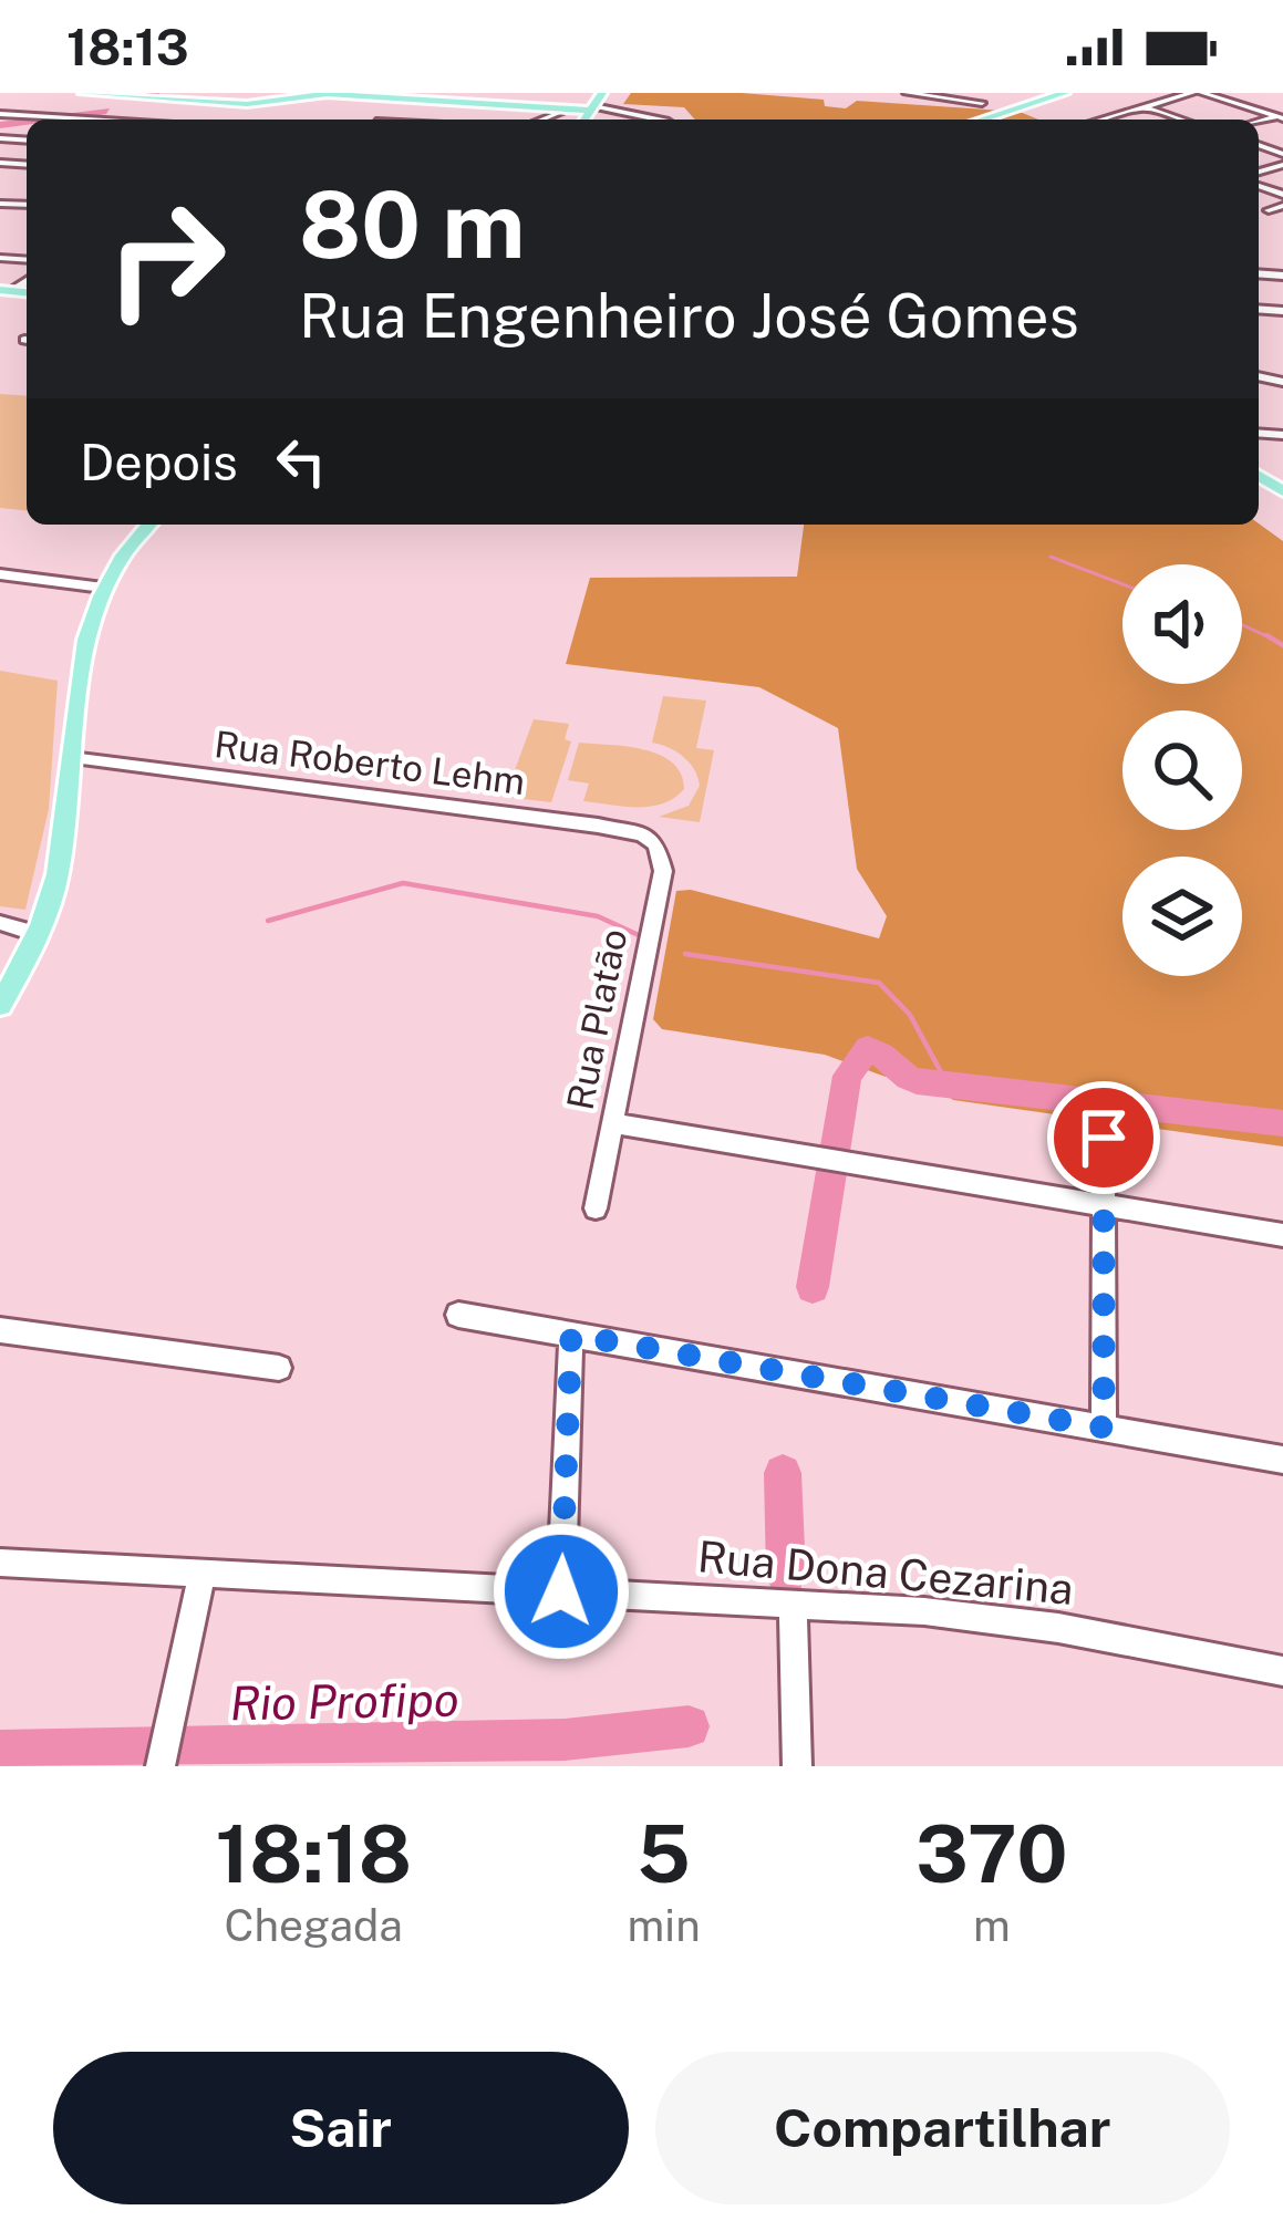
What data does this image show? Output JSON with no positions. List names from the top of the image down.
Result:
{
  "streets": {
    "street": ["Rua Roberto Lehm", "Rua Platão", "Rua Dona Cezarina"]
  },
  "crossings": [
    ["Rua Roberto Lehm", "Rua Platão"]
  ],
  "water": ["Rio Profipo"],
  "page": {
    "status": "18:13",
    "turn": ["80 m", "Rua Engenheiro José Gomes"],
    "then": "Depois",
    "eta": [
      "18:18",
      "Chegada",
      "5",
      "min",
      "370",
      "m"
    ],
    "buttons": ["Sair", "Compartilhar"]
  }
}
